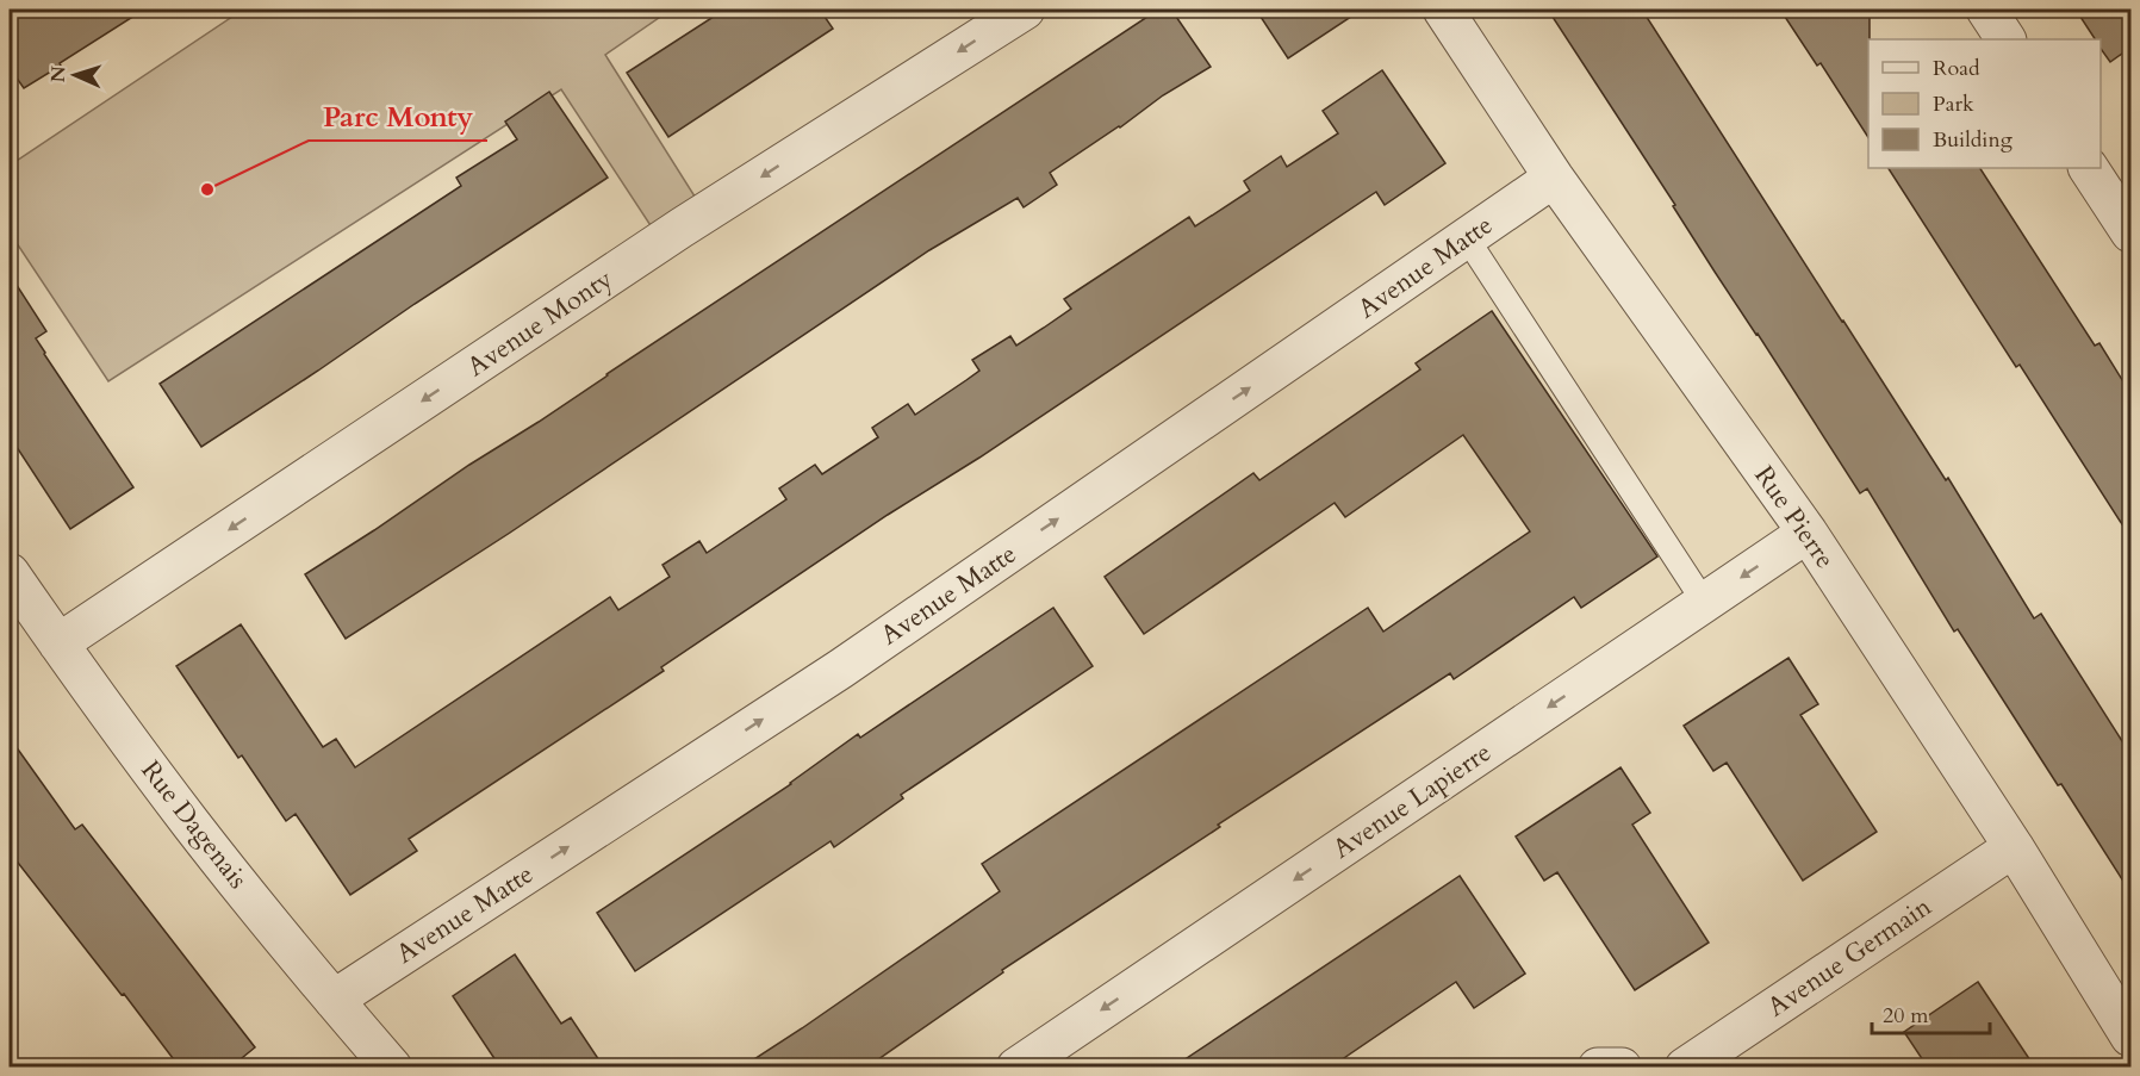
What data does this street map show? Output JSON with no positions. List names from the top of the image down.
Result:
{
  "streets": {
    "street": [
      "Avenue Matte",
      "Avenue Monty",
      "Rue Pierre",
      "Avenue Lapierre",
      "Rue Dagenais",
      "Avenue Germain"
    ]
  },
  "crossings": [
    ["Avenue Matte", "Rue Pierre"],
    ["Avenue Matte", "Rue Dagenais"],
    ["Avenue Monty", "Rue Dagenais"],
    ["Rue Pierre", "Avenue Lapierre"],
    ["Rue Pierre", "Avenue Germain"]
  ],
  "one_way": ["Avenue Matte", "Avenue Monty", "Avenue Lapierre"],
  "places": ["Parc Monty"],
  "legend": ["Road", "Park", "Building"],
  "scale_bar": "20 m",
  "north": "left"
}
